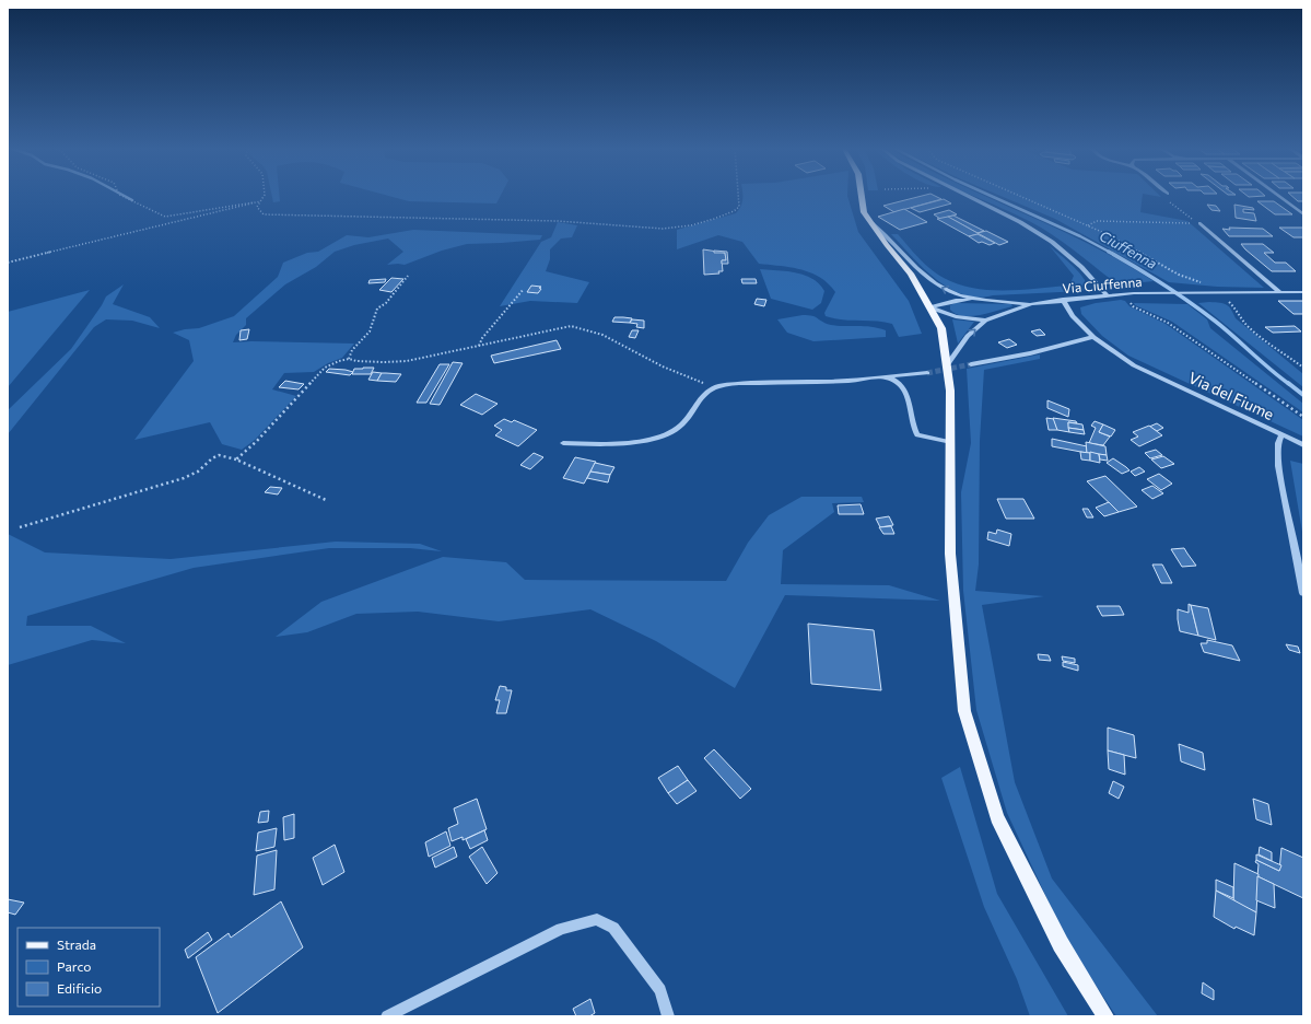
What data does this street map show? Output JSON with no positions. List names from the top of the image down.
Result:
{
  "streets": {
    "street": ["Via Ciuffenna", "Via del Fiume"]
  },
  "crossings": [
    ["Via Ciuffenna", "Via del Fiume"]
  ],
  "water": ["Ciuffenna"],
  "legend": ["Strada", "Parco", "Edificio"]
}
